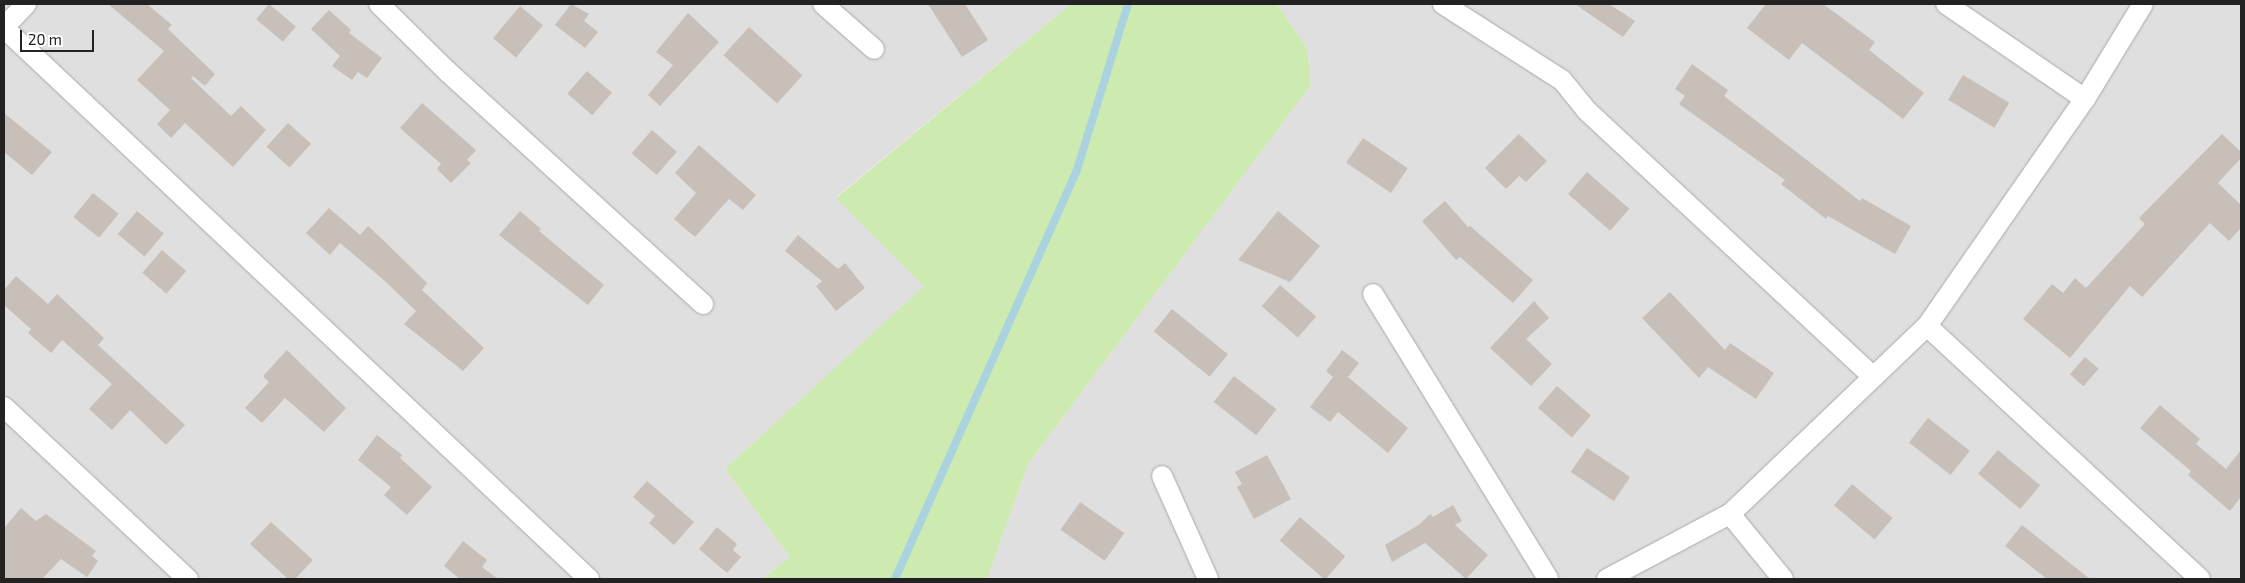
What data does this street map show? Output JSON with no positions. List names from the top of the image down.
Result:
{
  "scale_bar": "20 m"
}
